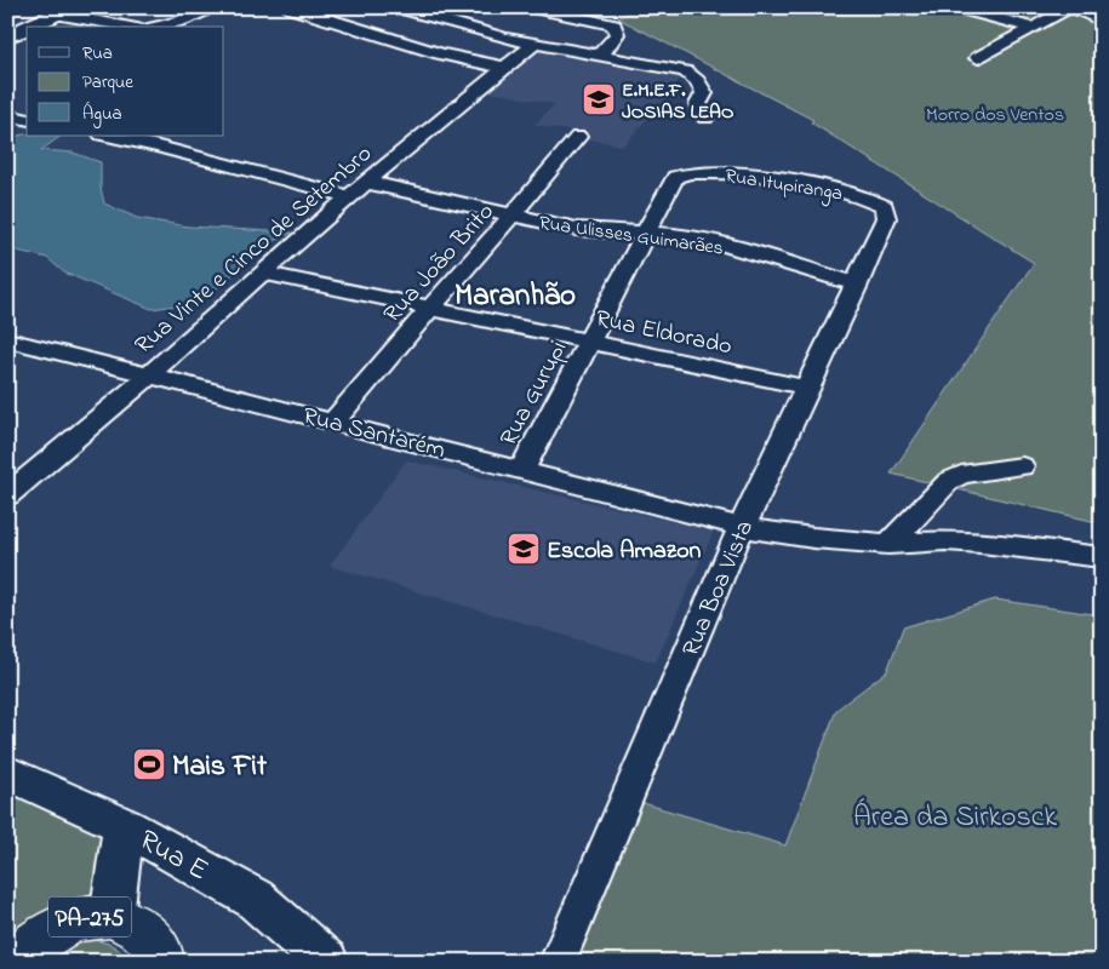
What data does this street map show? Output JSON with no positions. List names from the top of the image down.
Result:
{
  "streets": {
    "highway": ["PA-275"],
    "main road": ["Rua E"],
    "street": [
      "Rua Itupiranga",
      "Rua Ulisses Guimarães",
      "Rua Vinte e Cinco de Setembro",
      "Rua João Brito",
      "Rua Eldorado",
      "Rua Gurupi",
      "Rua Santarém",
      "Rua Boa Vista"
    ]
  },
  "crossings": [
    ["Rua Itupiranga", "Rua Gurupi"],
    ["Rua Itupiranga", "Rua Boa Vista"],
    ["Rua Ulisses Guimarães", "Rua Vinte e Cinco de Setembro"],
    ["Rua Ulisses Guimarães", "Rua João Brito"],
    ["Rua Ulisses Guimarães", "Rua Gurupi"],
    ["Rua Ulisses Guimarães", "Rua Boa Vista"],
    ["Rua Vinte e Cinco de Setembro", "Rua Eldorado"],
    ["Rua Vinte e Cinco de Setembro", "Rua Santarém"],
    ["Rua João Brito", "Rua Eldorado"],
    ["Rua João Brito", "Rua Santarém"],
    ["Rua Eldorado", "Rua Gurupi"],
    ["Rua Eldorado", "Rua Boa Vista"],
    ["Rua Gurupi", "Rua Santarém"],
    ["Rua Santarém", "Rua Boa Vista"]
  ],
  "districts": ["Maranhão"],
  "parks": ["Morro dos Ventos", "Área da Sirkosck"],
  "places": {
    "school or university": ["E.M.E.F. JOSIAS LEAO", "Escola Amazon"],
    "sports": ["Mais Fit"]
  },
  "legend": ["Rua", "Parque", "Água"]
}
